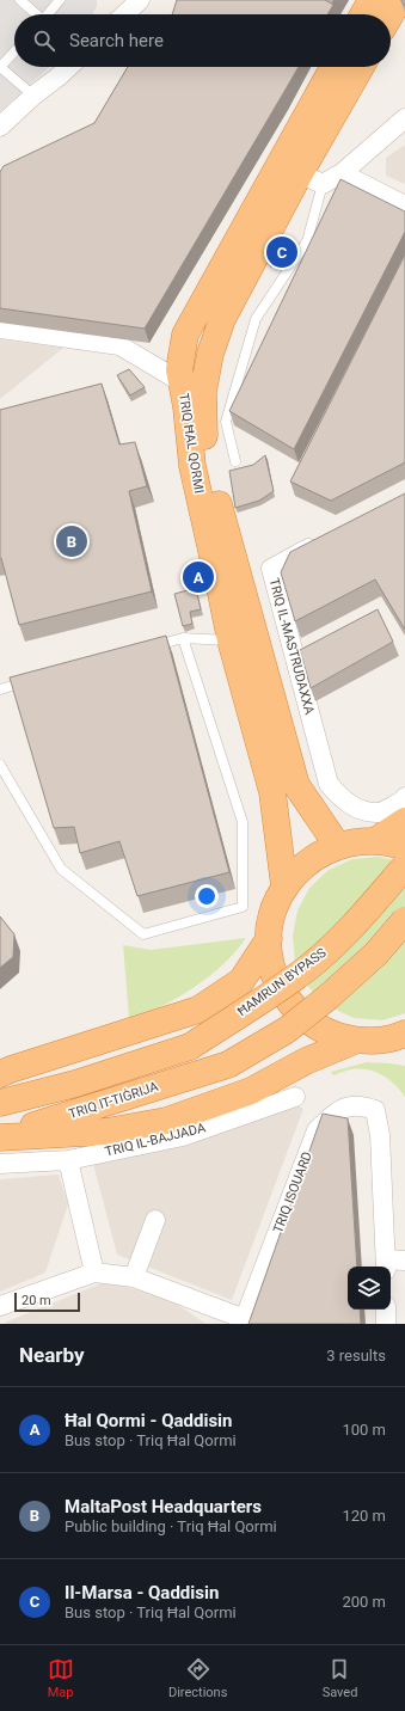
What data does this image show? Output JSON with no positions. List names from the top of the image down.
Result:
{
  "streets": {
    "highway": ["TRIQ ĦAL QORMI", "ĦAMRUN BYPASS", "TRIQ IT-TIĠRIJA"],
    "street": ["TRIQ IL-MASTRUDAXXA", "TRIQ IL-BAJJADA", "TRIQ ISOUARD"]
  },
  "scale_bar": "20 m",
  "page": {
    "search": "Search here",
    "pins": ["C", "B", "A"],
    "scale": "20 m",
    "heading": ["Nearby", "3 results"],
    "list": [
      {
        "mark": "A",
        "name": "Ħal Qormi - Qaddisin",
        "note": "Bus stop · Triq Ħal Qormi",
        "value": "100 m"
      },
      {
        "mark": "B",
        "name": "MaltaPost Headquarters",
        "note": "Public building · Triq Ħal Qormi",
        "value": "120 m"
      },
      {
        "mark": "C",
        "name": "Il-Marsa - Qaddisin",
        "note": "Bus stop · Triq Ħal Qormi",
        "value": "200 m"
      }
    ],
    "nav": ["Map", "Directions", "Saved"]
  }
}
